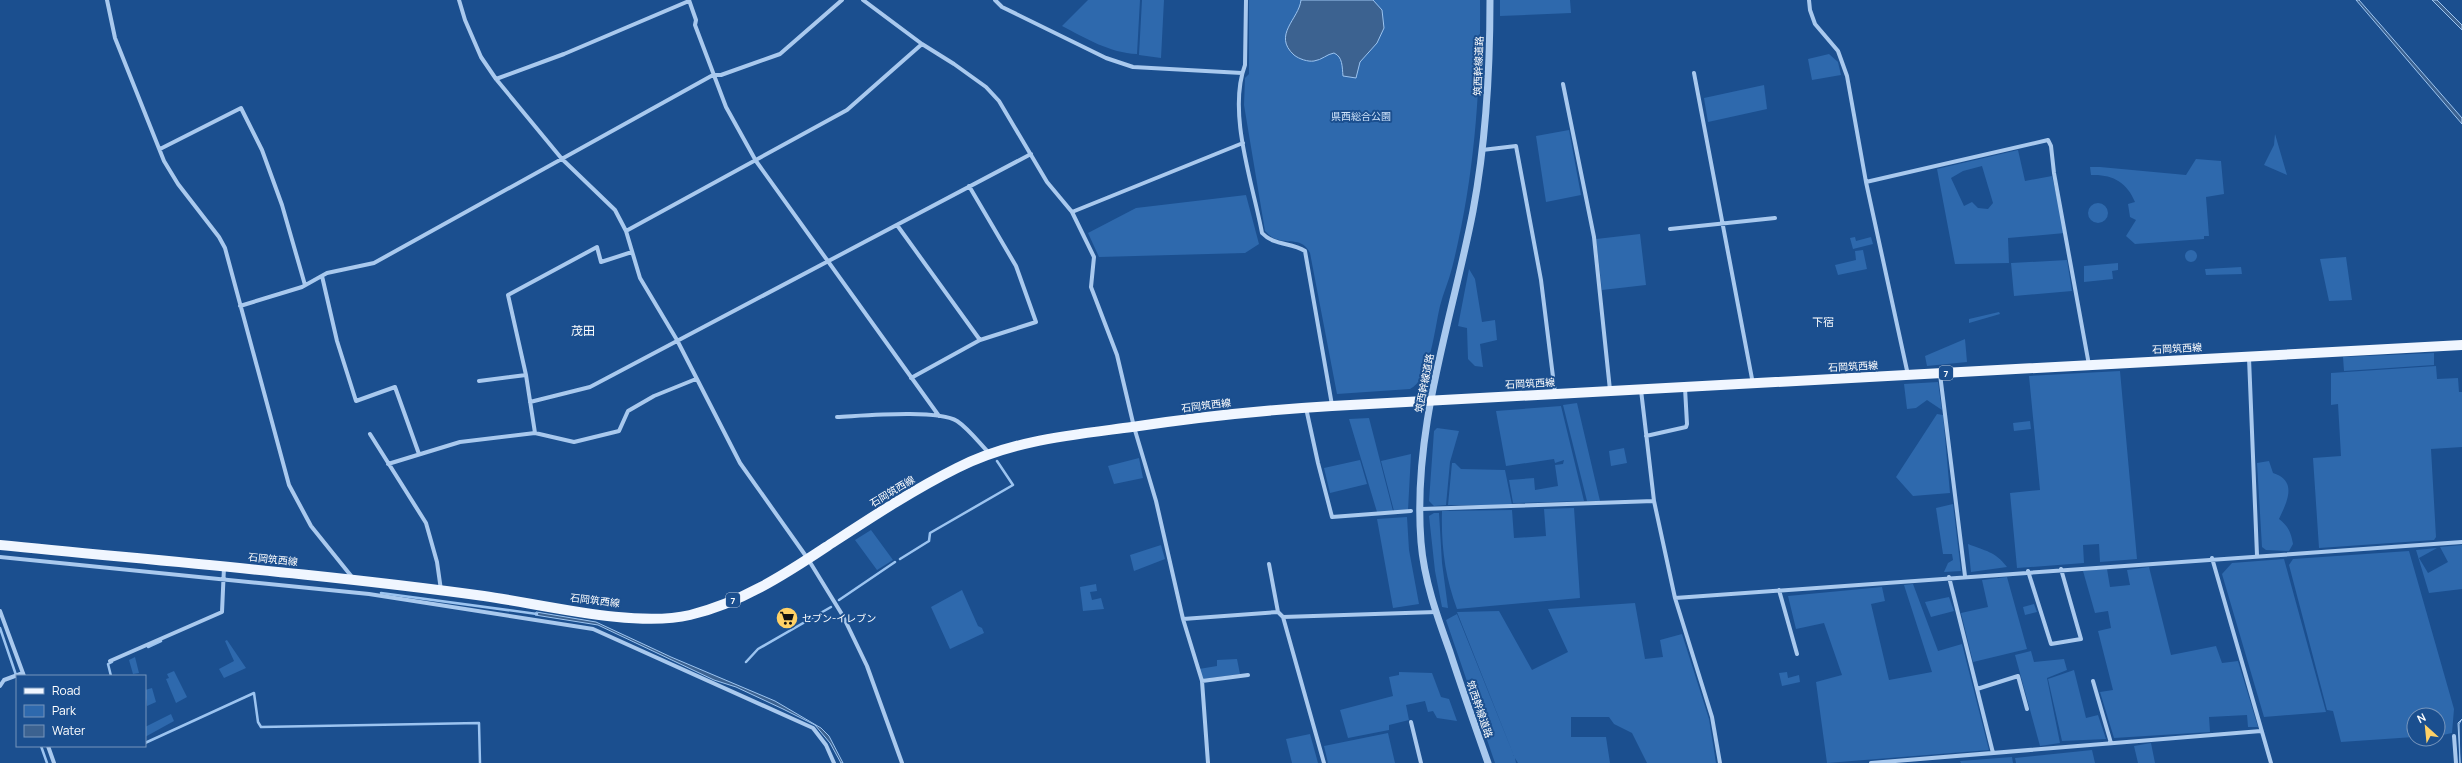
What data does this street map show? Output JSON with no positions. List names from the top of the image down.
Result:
{
  "streets": {
    "main road": ["石岡筑西線", "7"],
    "street": ["筑西幹線道路"]
  },
  "crossings": [
    ["筑西幹線道路", "石岡筑西線"]
  ],
  "districts": ["下宿", "茂田"],
  "parks": ["県西総合公園"],
  "places": {
    "supermarket": ["セブン-イレブン"]
  },
  "legend": ["Road", "Park", "Water"],
  "north": "top left"
}
